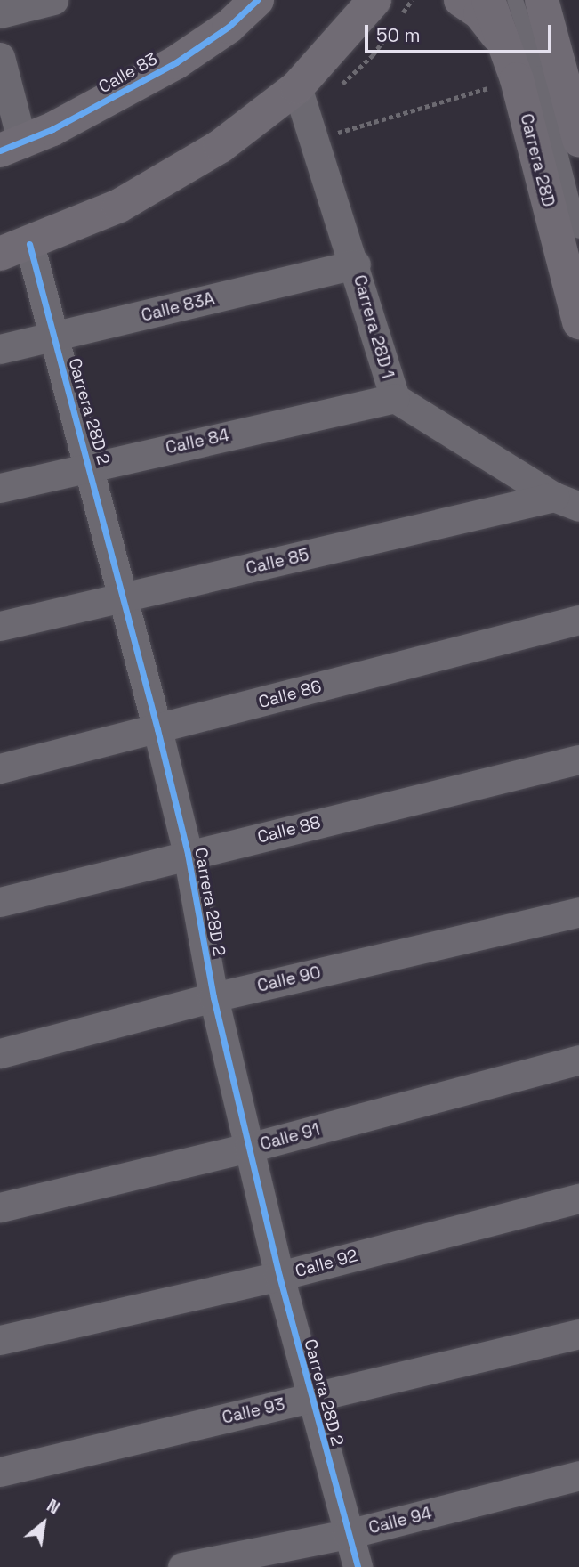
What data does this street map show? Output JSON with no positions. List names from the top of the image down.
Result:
{
  "streets": {
    "main road": ["Calle 83", "Carrera 28D"],
    "street": [
      "Calle 83A",
      "Carrera 28D 1",
      "Carrera 28D 2",
      "Calle 84",
      "Calle 85",
      "Calle 86",
      "Calle 88",
      "Calle 90",
      "Calle 91",
      "Calle 92",
      "Calle 93",
      "Calle 94"
    ]
  },
  "crossings": [
    ["Calle 83A", "Carrera 28D 1"],
    ["Calle 83A", "Carrera 28D 2"],
    ["Carrera 28D 1", "Calle 84"],
    ["Carrera 28D 1", "Calle 85"],
    ["Carrera 28D 2", "Calle 84"],
    ["Carrera 28D 2", "Calle 85"],
    ["Carrera 28D 2", "Calle 86"],
    ["Carrera 28D 2", "Calle 88"],
    ["Carrera 28D 2", "Calle 90"],
    ["Carrera 28D 2", "Calle 91"],
    ["Carrera 28D 2", "Calle 92"],
    ["Carrera 28D 2", "Calle 93"],
    ["Carrera 28D 2", "Calle 94"]
  ],
  "scale_bar": "50 m",
  "north": "top right"
}
